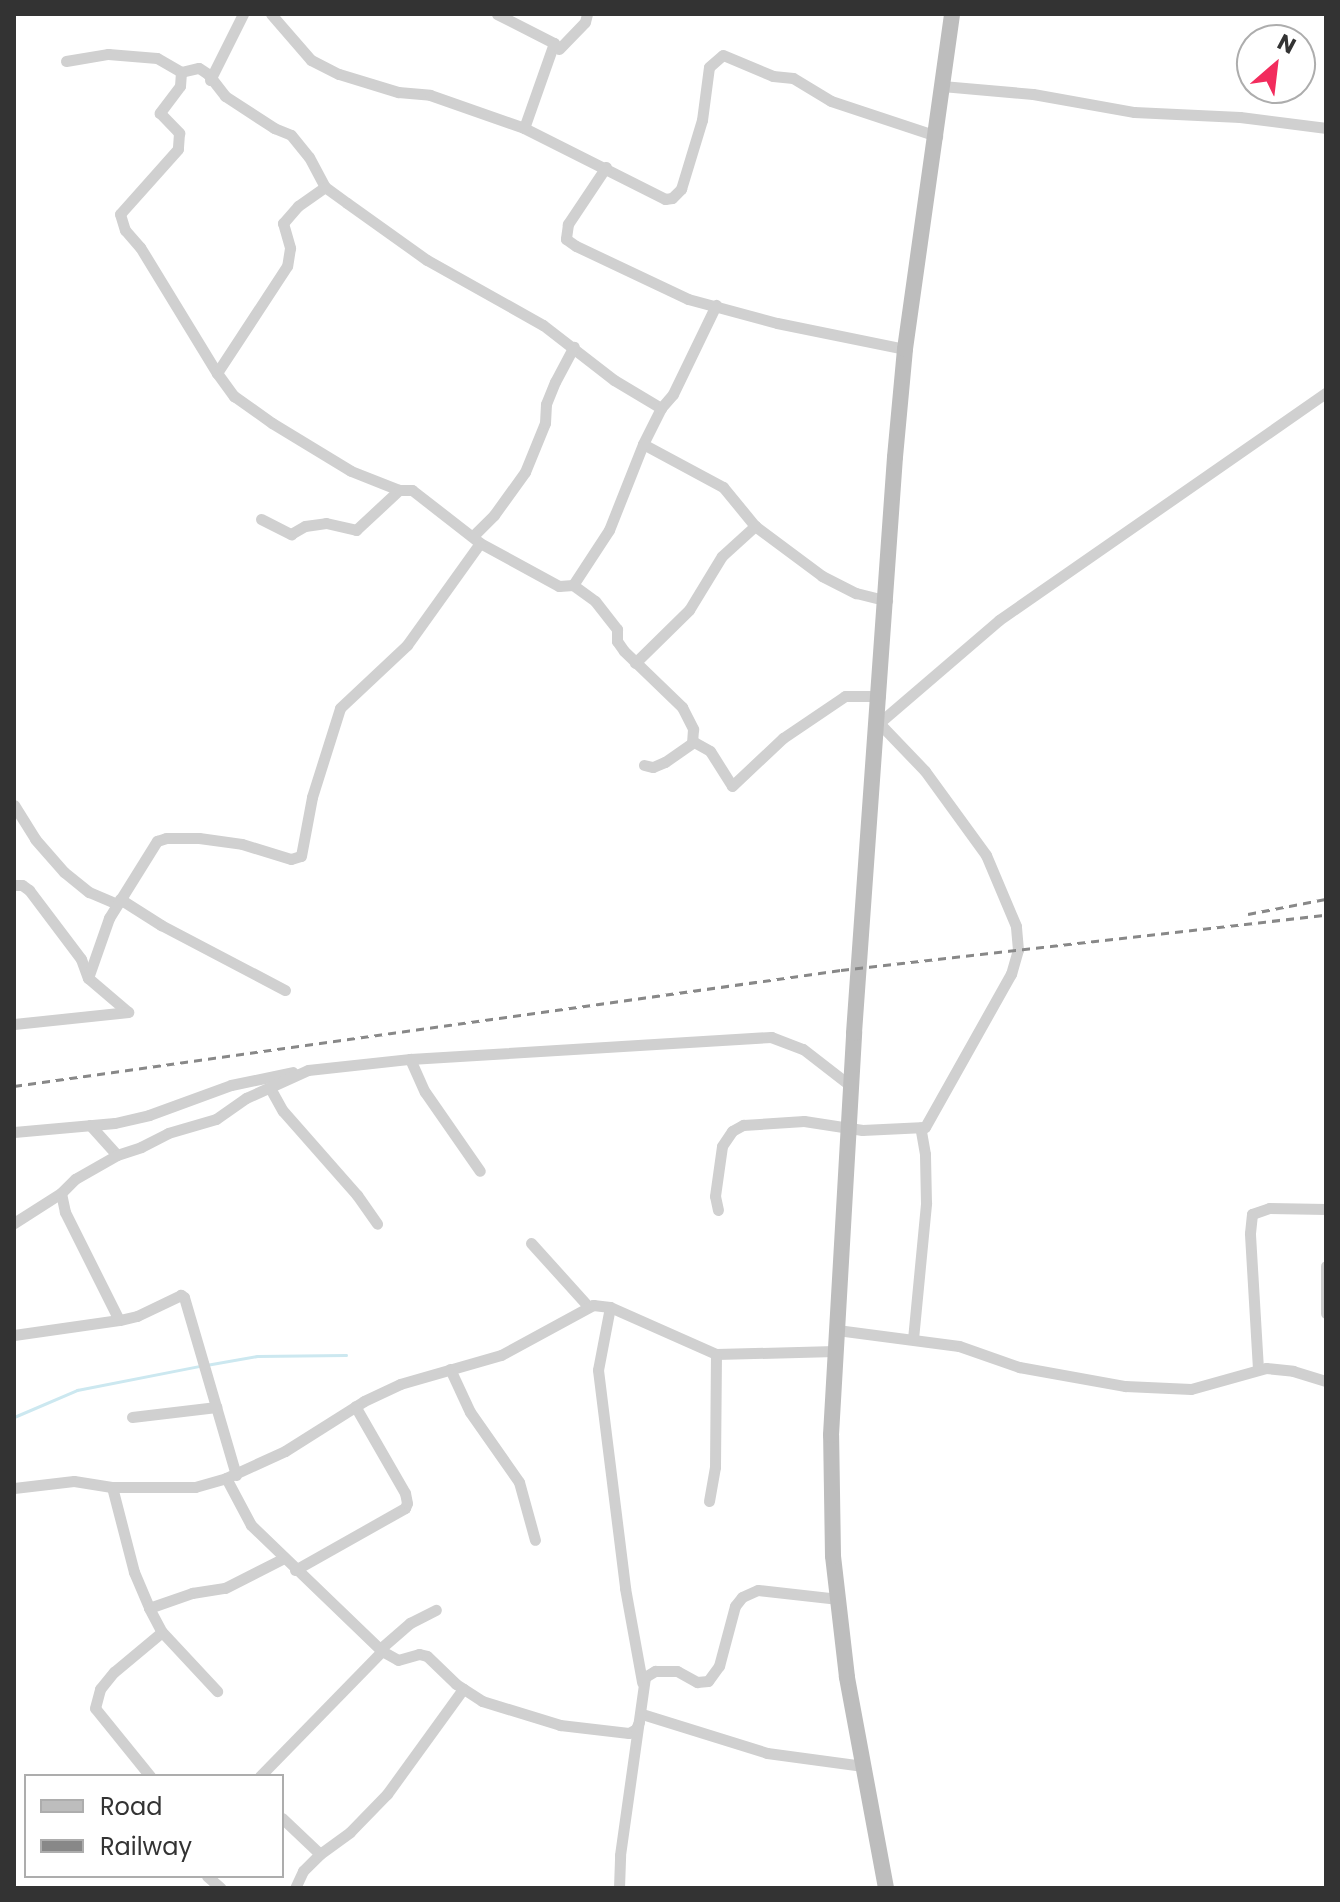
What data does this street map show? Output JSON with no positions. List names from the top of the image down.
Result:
{
  "legend": ["Road", "Railway"],
  "north": "top right"
}
